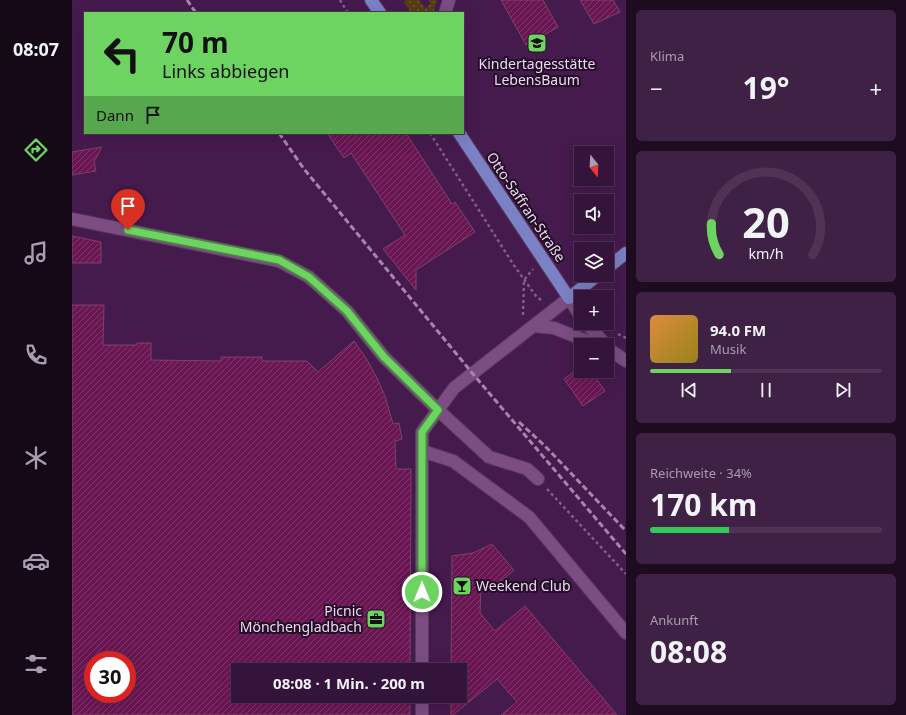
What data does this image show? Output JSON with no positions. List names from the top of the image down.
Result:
{
  "streets": {
    "main road": ["Otto-Saffran-Straße"]
  },
  "places": {
    "school or university": ["Kindertagesstätte LebensBaum"],
    "bar": ["Weekend Club"],
    "office": ["Picnic Mönchengladbach"]
  },
  "north": "bottom",
  "page": {
    "tabs": "08:07",
    "tile": [
      "Klima",
      ["Reichweite · 34%", "170 km"],
      ["Ankunft", "08:08"]
    ],
    "turn": ["70 m", "Links abbiegen"],
    "heat": ["−", "19°", "+"],
    "then": "Dann",
    "map_buttons": ["+", "−"],
    "song": ["94.0 FM", "Musik"],
    "limit": "30",
    "trip": "08:08 · 1 Min. · 200 m",
    "gauge": ["20", "km/h"]
  }
}
